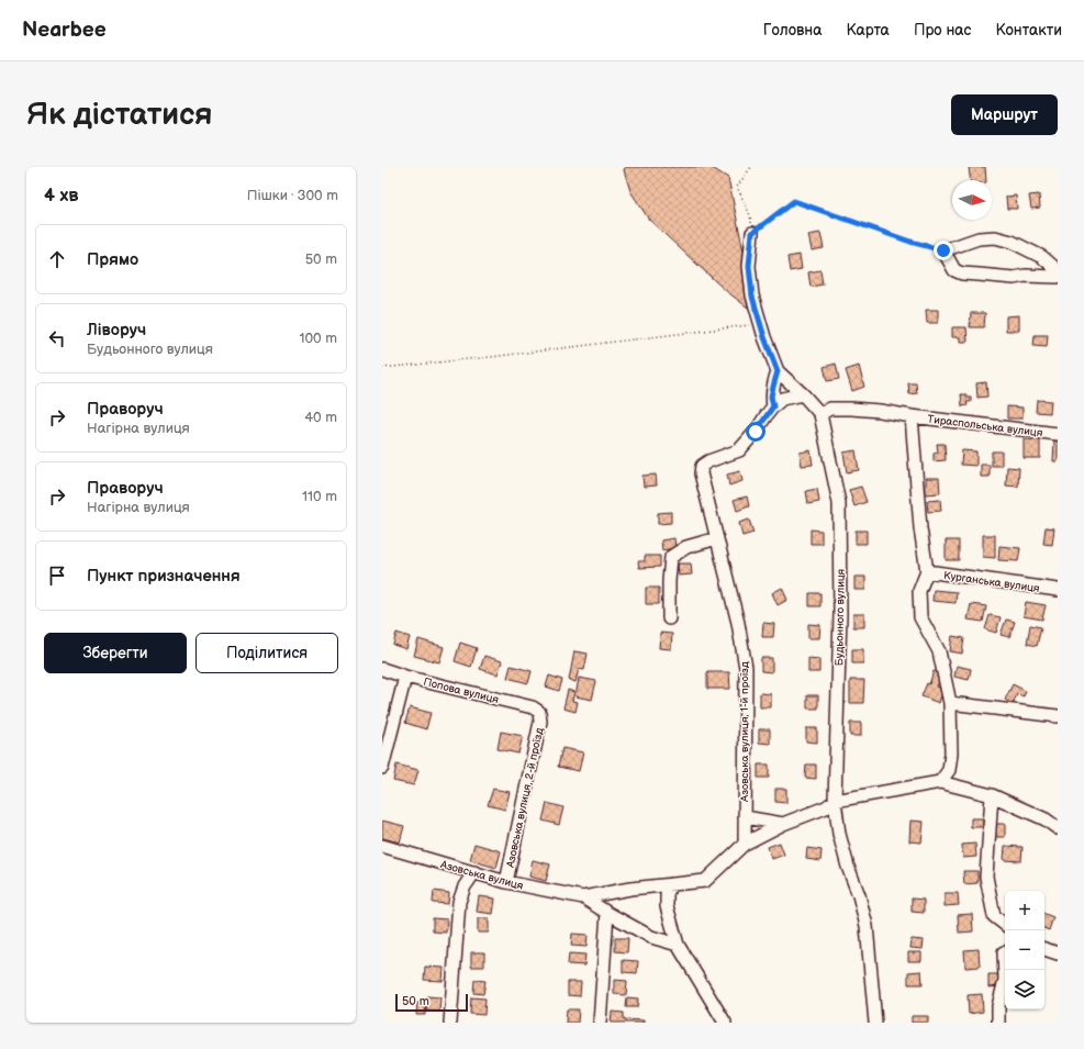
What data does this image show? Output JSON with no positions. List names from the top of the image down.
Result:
{
  "streets": {
    "street": [
      "Тираспольська вулиця",
      "Курганська вулиця",
      "Будьонного вулиця",
      "Попова вулиця",
      "Азовська вулиця, 1-й проїзд",
      "Азовська вулиця, 2-й проїзд",
      "Азовська вулиця"
    ]
  },
  "crossings": [
    ["Тираспольська вулиця", "Будьонного вулиця"],
    ["Попова вулиця", "Азовська вулиця, 2-й проїзд"],
    ["Азовська вулиця, 2-й проїзд", "Азовська вулиця"]
  ],
  "scale_bar": "50 m",
  "north": "right",
  "page": {
    "header": "Nearbee",
    "nav": [
      "Головна",
      "Карта",
      "Про нас",
      "Контакти"
    ],
    "buttons": [
      "Маршрут",
      ["Зберегти", "Поділитися"]
    ],
    "title": "Як дістатися",
    "heading": ["4 хв", "Пішки · 300 m"],
    "list": [
      ["Прямо", "50 m"],
      ["Ліворуч", "Будьонного вулиця", "100 m"],
      ["Праворуч", "Нагірна вулиця", "40 m"],
      ["Праворуч", "Нагірна вулиця", "110 m"],
      "Пункт призначення"
    ],
    "map_buttons": ["+", "−"],
    "scale": "50 m"
  }
}
